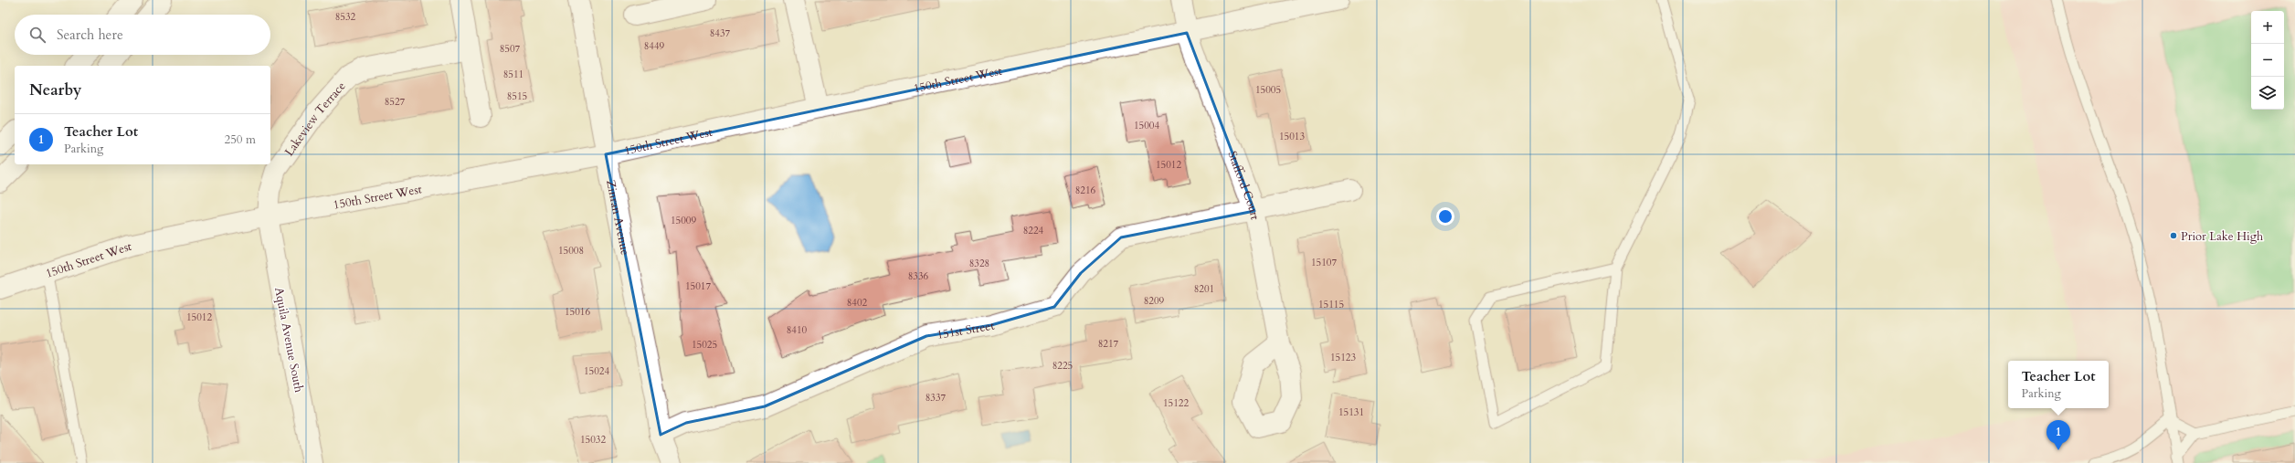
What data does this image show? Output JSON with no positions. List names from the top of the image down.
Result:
{
  "streets": {
    "street": [
      "150th Street West",
      "Lakeview Terrace",
      "Stafford Court",
      "Zinran Avenue",
      "151st Street",
      "Aquila Avenue South"
    ]
  },
  "crossings": [
    ["150th Street West", "Lakeview Terrace"],
    ["150th Street West", "Stafford Court"],
    ["150th Street West", "Zinran Avenue"],
    ["150th Street West", "Aquila Avenue South"],
    ["Lakeview Terrace", "Aquila Avenue South"],
    ["Stafford Court", "151st Street"],
    ["Zinran Avenue", "151st Street"]
  ],
  "places": ["Prior Lake High"],
  "house_numbers": [
    "8532",
    "8437",
    "8449",
    "8507",
    "8511",
    "15005",
    "8515",
    "8527",
    "15004",
    "15013",
    "15012",
    "8216",
    "15009",
    "8224",
    "15008",
    "15107",
    "8328",
    "8336",
    "15017",
    "8201",
    "8209",
    "8402",
    "15115",
    "15016",
    "15012",
    "8410",
    "8217",
    "15025",
    "15123",
    "8225",
    "15024",
    "8337",
    "15122",
    "15131",
    "15032"
  ],
  "page": {
    "map_buttons": ["+", "−"],
    "search": "Search here",
    "heading": "Nearby",
    "list": [
      {
        "mark": "1",
        "name": "Teacher Lot",
        "note": "Parking",
        "value": "250 m"
      }
    ],
    "popup": ["Teacher Lot", "Parking"],
    "pins": "1"
  }
}
